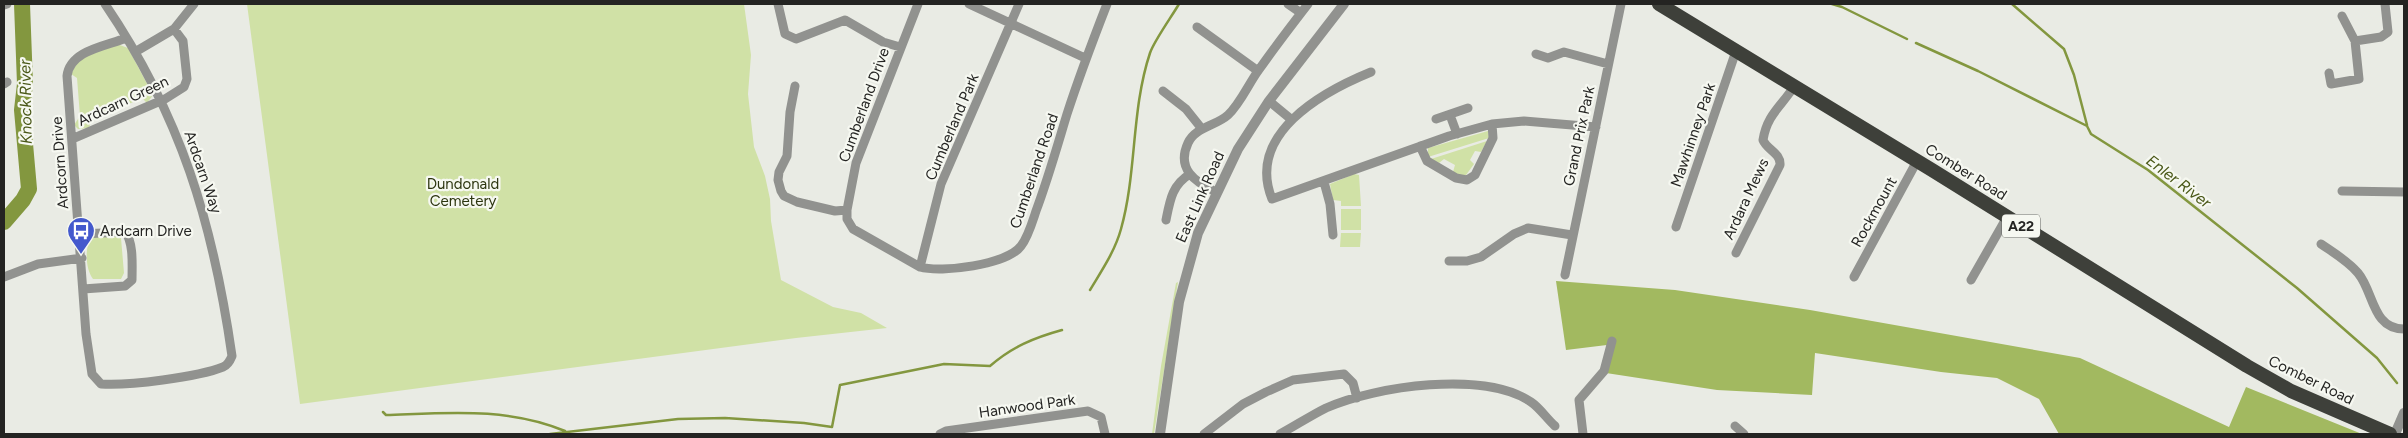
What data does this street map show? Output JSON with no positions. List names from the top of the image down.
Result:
{
  "streets": {
    "highway": ["Comber Road", "A22"],
    "street": [
      "Ardcarn Green",
      "Cumberland Drive",
      "Cumberland Park",
      "Mawhinney Park",
      "Grand Prix Park",
      "Ardcorn Drive",
      "Cumberland Road",
      "Ardcarn Way",
      "East Link Road",
      "Ardara Mews",
      "Rockmount",
      "Hanwood Park"
    ]
  },
  "crossings": [
    ["Ardcarn Green", "Ardcorn Drive"],
    ["Ardcarn Green", "Ardcarn Way"],
    ["Cumberland Park", "Cumberland Road"],
    ["Mawhinney Park", "Comber Road"],
    ["Ardcorn Drive", "Ardcarn Way"],
    ["Comber Road", "Ardara Mews"],
    ["Comber Road", "Rockmount"]
  ],
  "water": ["Knock River", "Enler River"],
  "parks": ["Dundonald Cemetery"],
  "places": {
    "bus stop": ["Ardcarn Drive"]
  }
}
